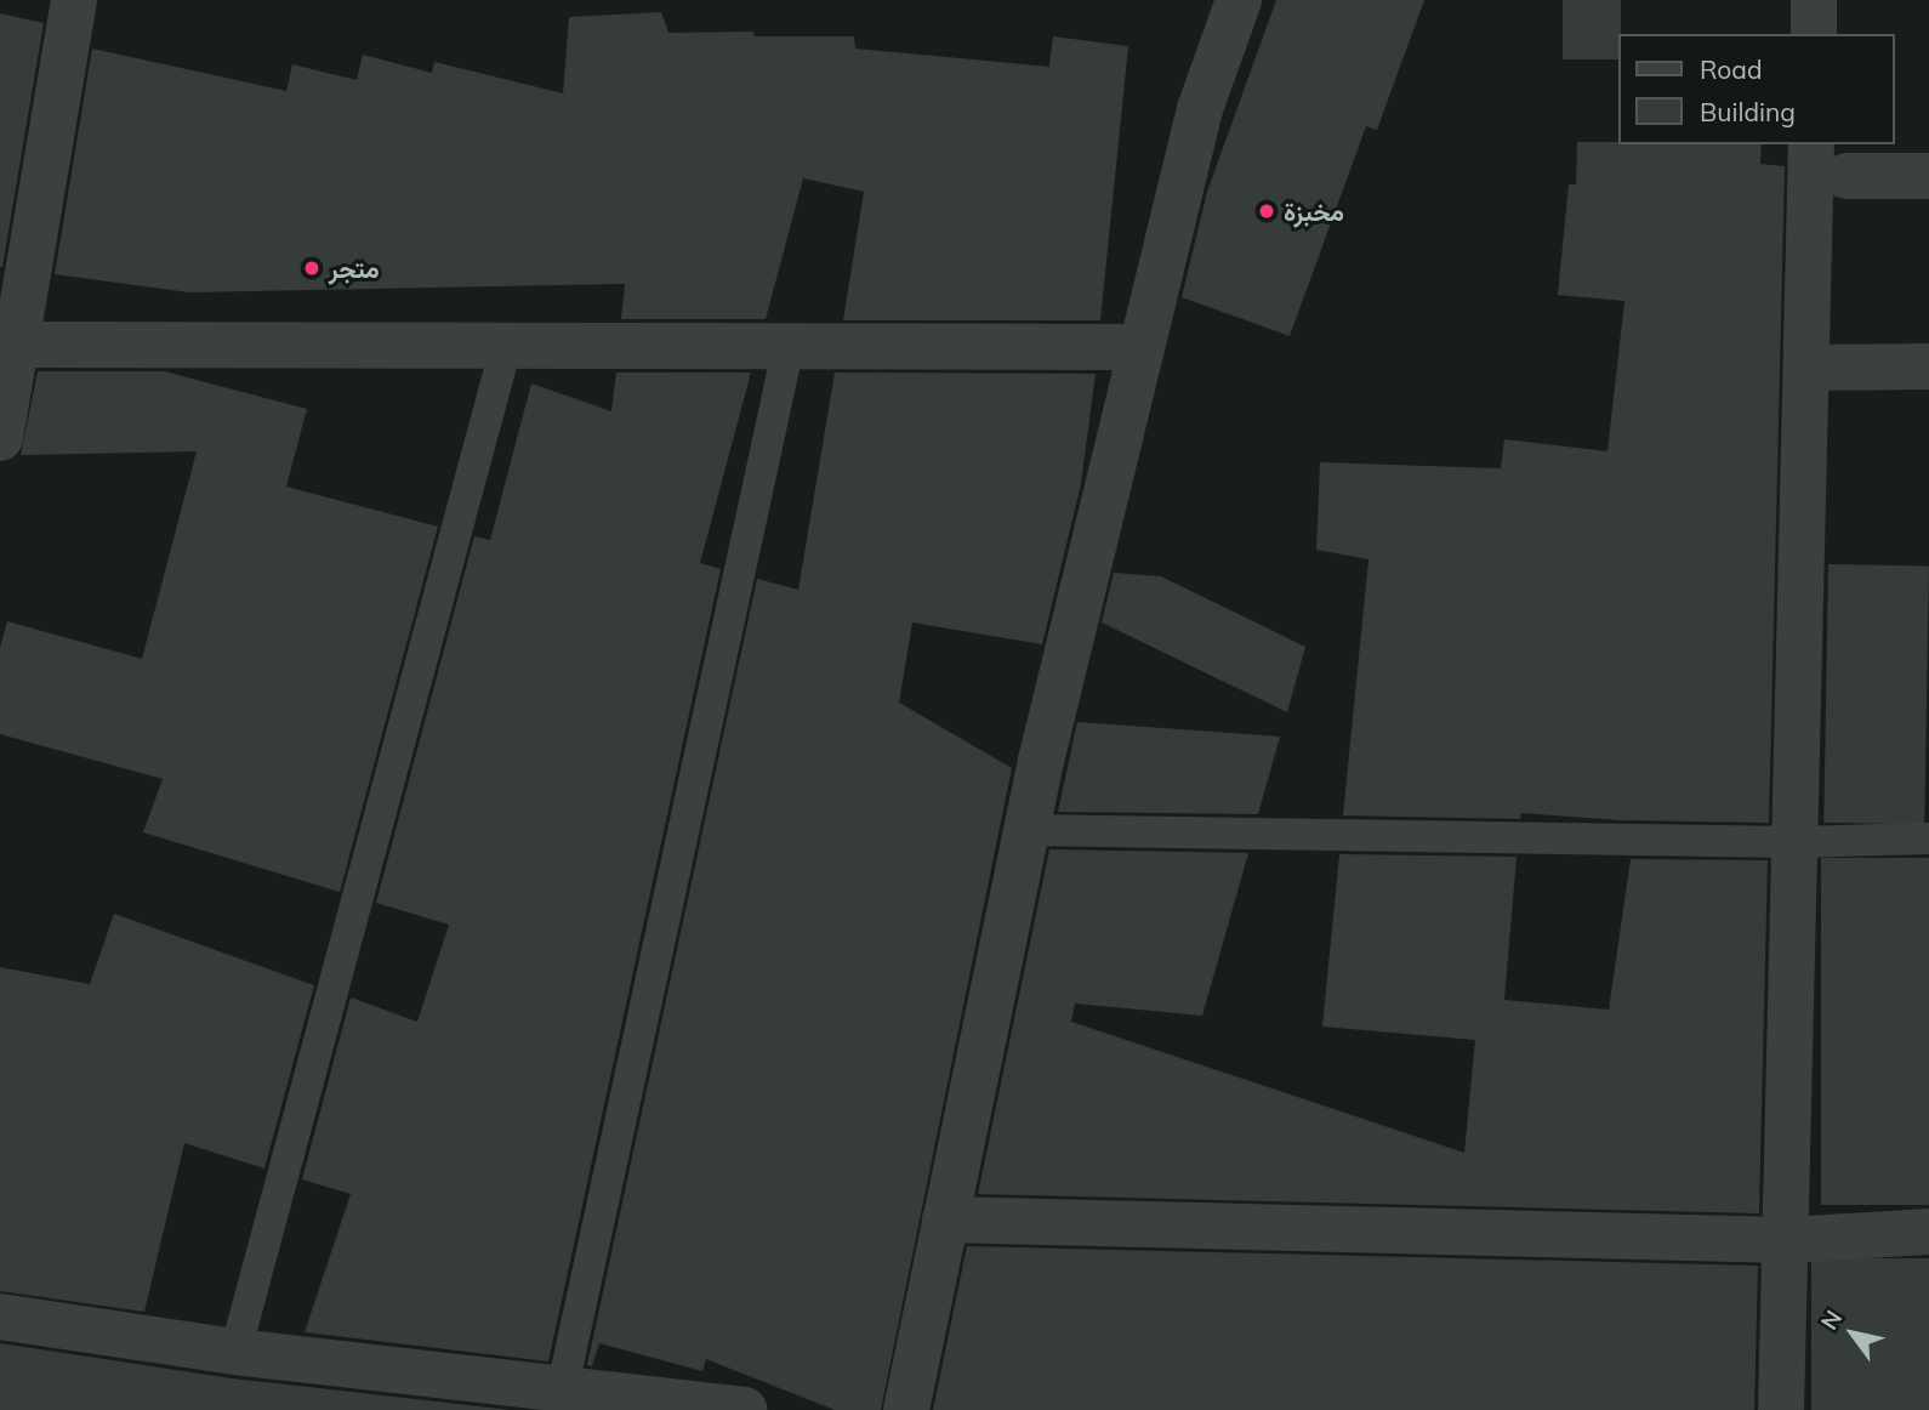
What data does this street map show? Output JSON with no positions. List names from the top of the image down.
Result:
{
  "places": ["مخبزة", "متجر"],
  "legend": ["Road", "Building"],
  "north": "top left"
}
